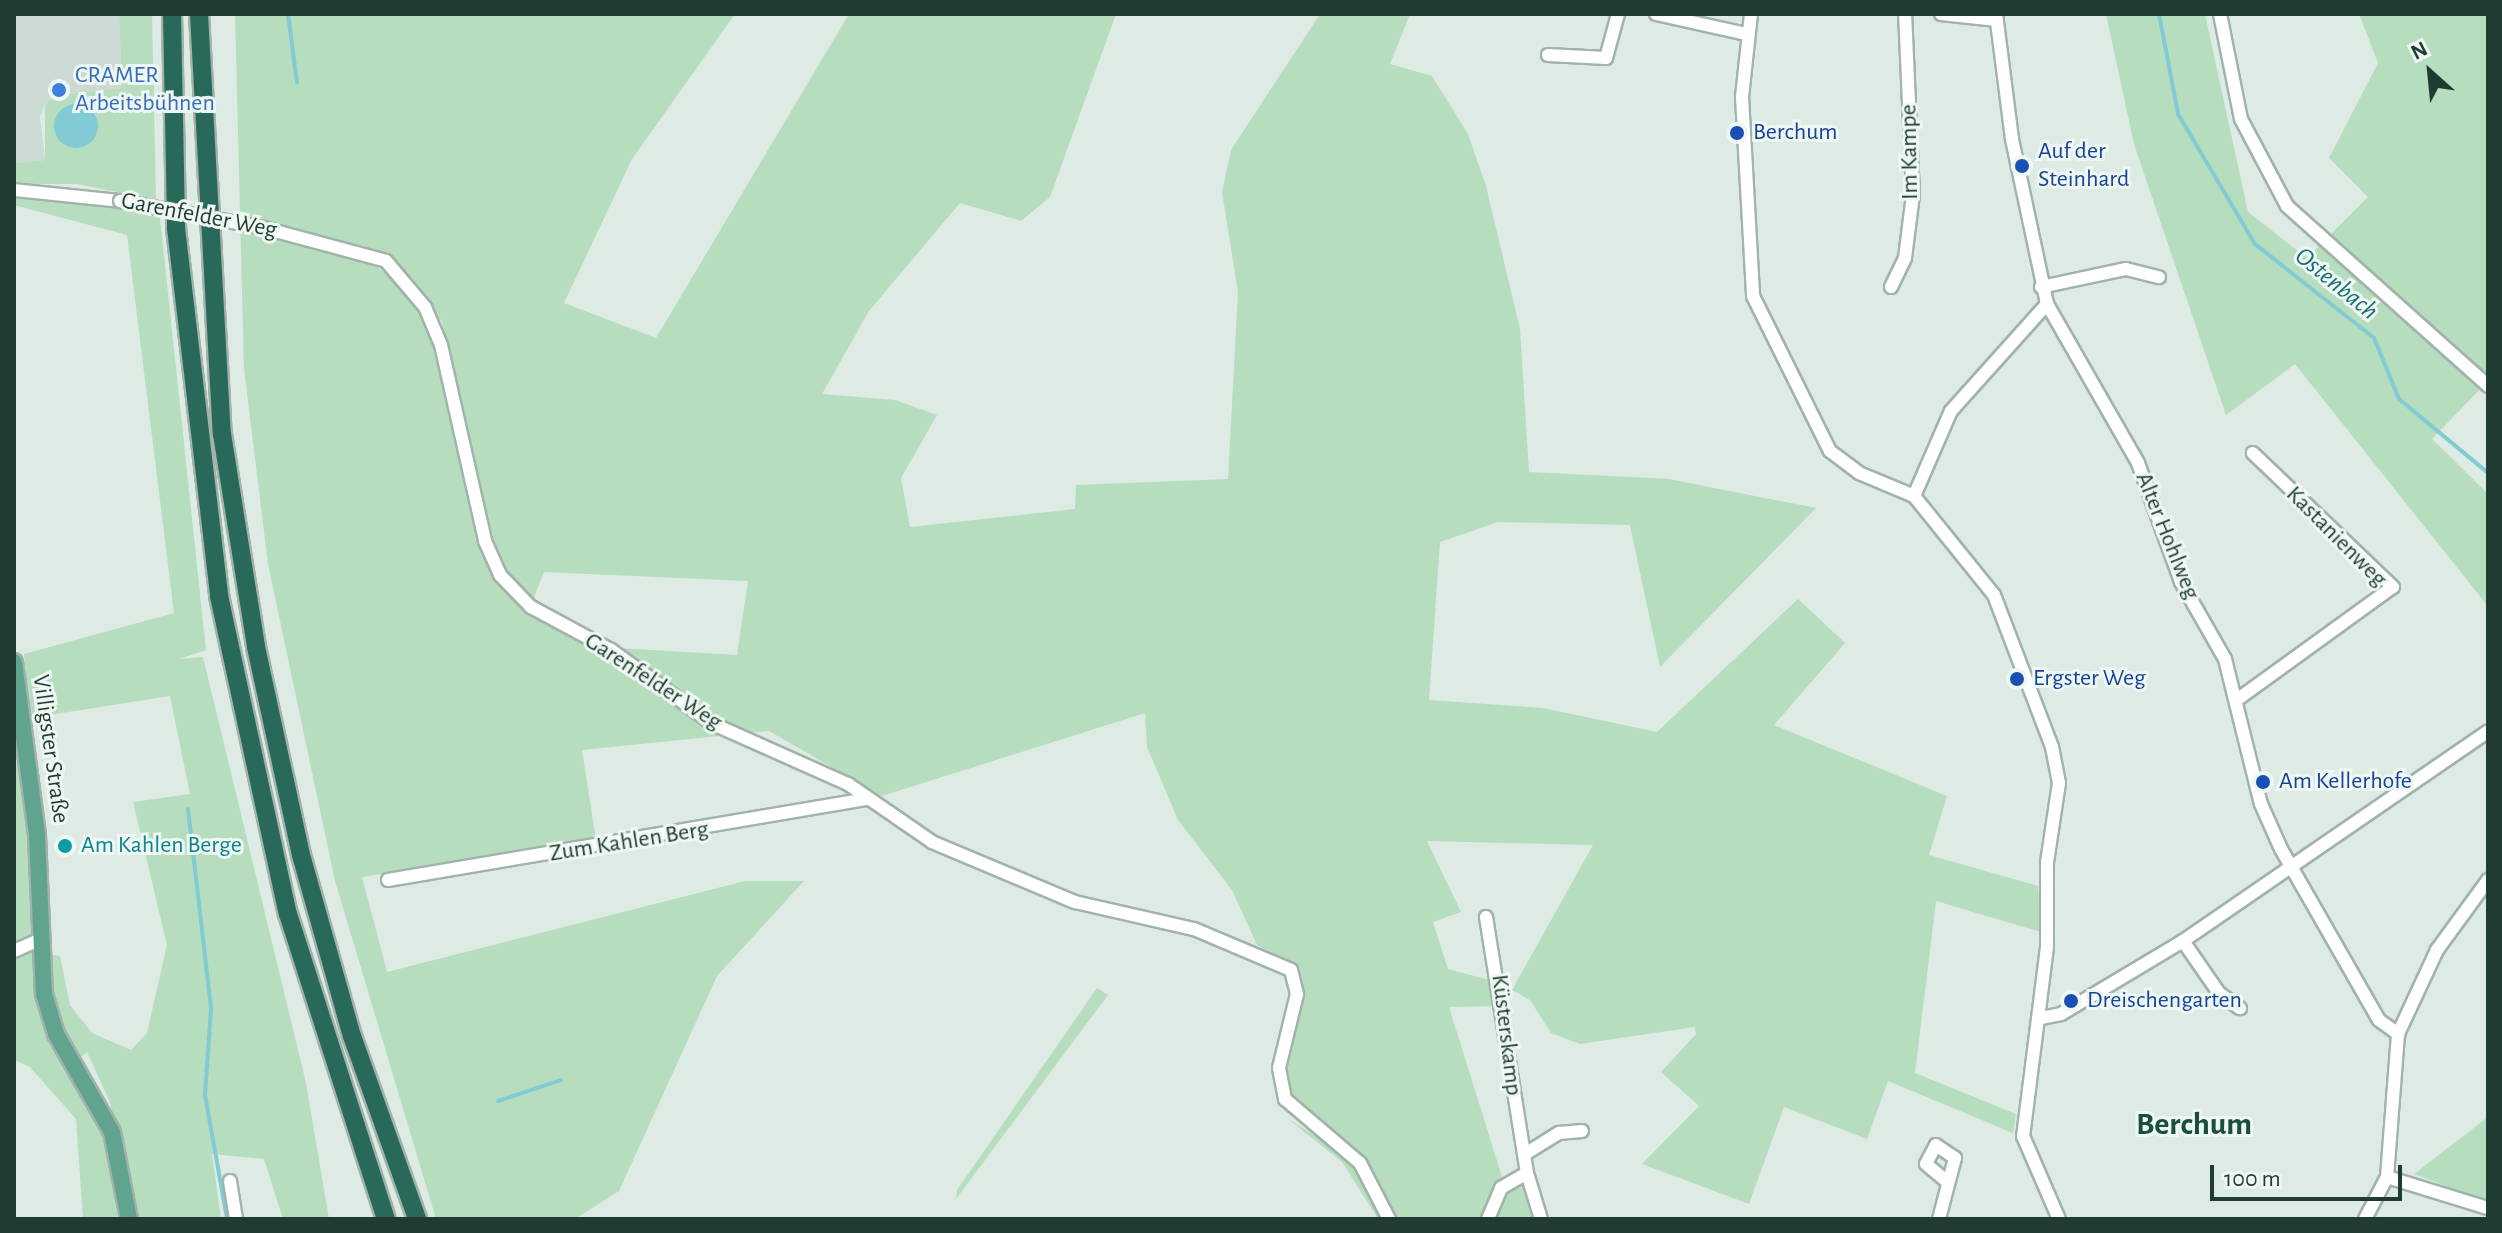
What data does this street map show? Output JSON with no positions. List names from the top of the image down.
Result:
{
  "streets": {
    "main road": ["Villigster Straße"],
    "street": [
      "Im Kampe",
      "Garenfelder Weg",
      "Alter Hohlweg",
      "Kastanienweg",
      "Zum Kahlen Berg",
      "Küsterskamp"
    ]
  },
  "crossings": [
    ["Garenfelder Weg", "Zum Kahlen Berg"],
    ["Alter Hohlweg", "Kastanienweg"]
  ],
  "districts": ["Berchum"],
  "water": ["Ostenbach"],
  "places": [
    "CRAMER Arbeitsbühnen",
    "Berchum",
    "Auf der Steinhard",
    "Ergster Weg",
    "Am Kellerhofe",
    "Am Kahlen Berge",
    "Dreischengarten"
  ],
  "scale_bar": "100 m",
  "north": "top left"
}
